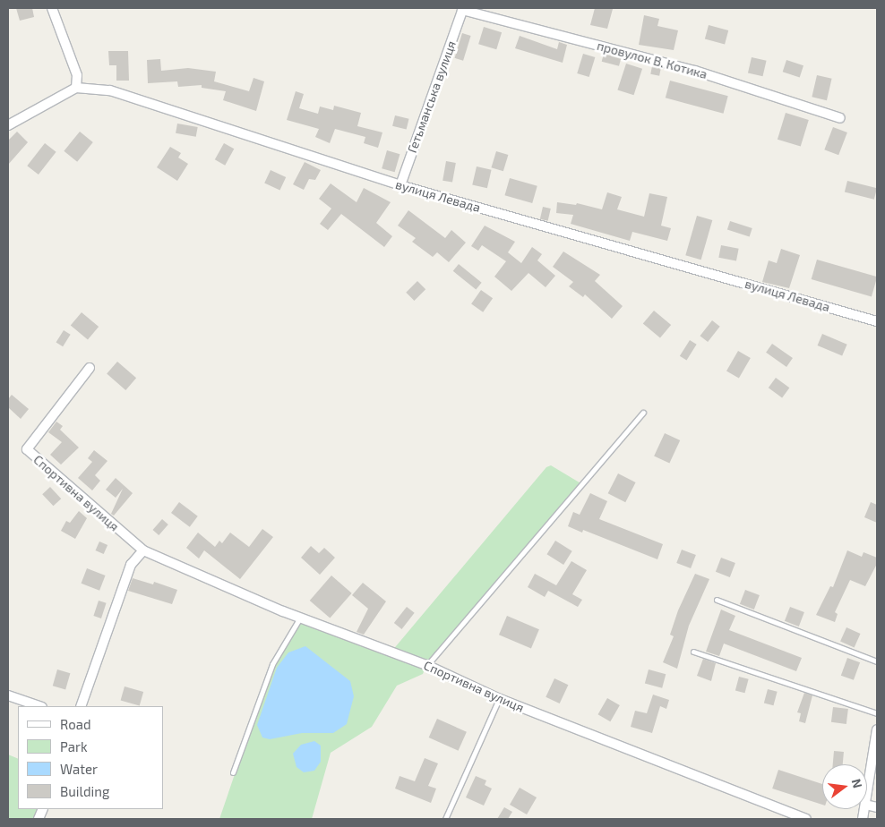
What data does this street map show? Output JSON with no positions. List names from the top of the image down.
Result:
{
  "streets": {
    "street": [
      "провулок В. Котика",
      "Гетьманська вулиця",
      "вулиця Левада",
      "Спортивна вулиця"
    ]
  },
  "crossings": [
    ["провулок В. Котика", "Гетьманська вулиця"],
    ["Гетьманська вулиця", "вулиця Левада"]
  ],
  "legend": [
    "Road",
    "Park",
    "Water",
    "Building"
  ],
  "north": "right"
}
